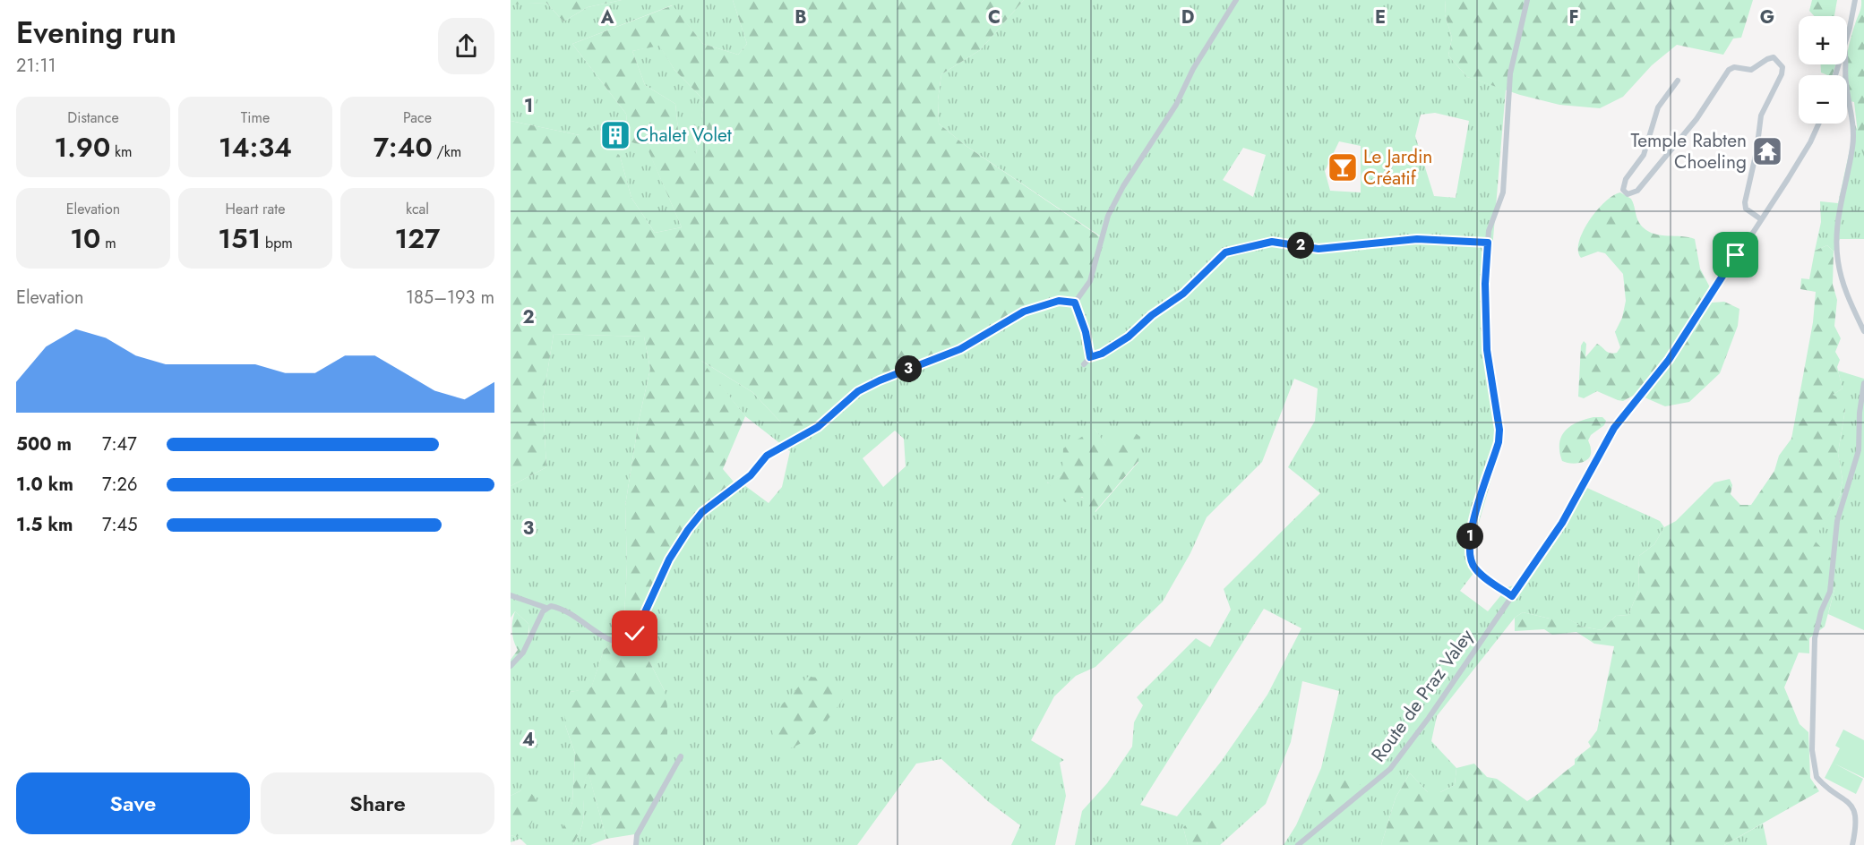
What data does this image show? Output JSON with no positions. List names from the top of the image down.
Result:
{
  "streets": {
    "street": ["Route de Praz Valey"]
  },
  "places": {
    "building": ["Chalet Volet"],
    "temple": ["Temple Rabten Choeling"],
    "bar": ["Le Jardin Créatif"]
  },
  "page": {
    "heading": ["Evening run", "21:11"],
    "map_buttons": ["+", "−"],
    "stats": [
      ["Distance", "1.90 km"],
      ["Time", "14:34"],
      ["Pace", "7:40 /km"],
      ["Elevation", "10 m"],
      ["Heart rate", "151 bpm"],
      ["kcal", "127"]
    ],
    "pins": ["2", "3", "1"],
    "chart": ["Elevation", "185–193 m"],
    "list": [
      {
        "name": "500 m",
        "note": "7:47"
      },
      {
        "name": "1.0 km",
        "note": "7:26"
      },
      {
        "name": "1.5 km",
        "note": "7:45"
      }
    ],
    "buttons": ["Save", "Share"]
  },
  "grid": {
    "columns": [
      "A",
      "B",
      "C",
      "D",
      "E",
      "F",
      "G"
    ],
    "rows": [
      "1",
      "2",
      "3",
      "4"
    ]
  }
}
